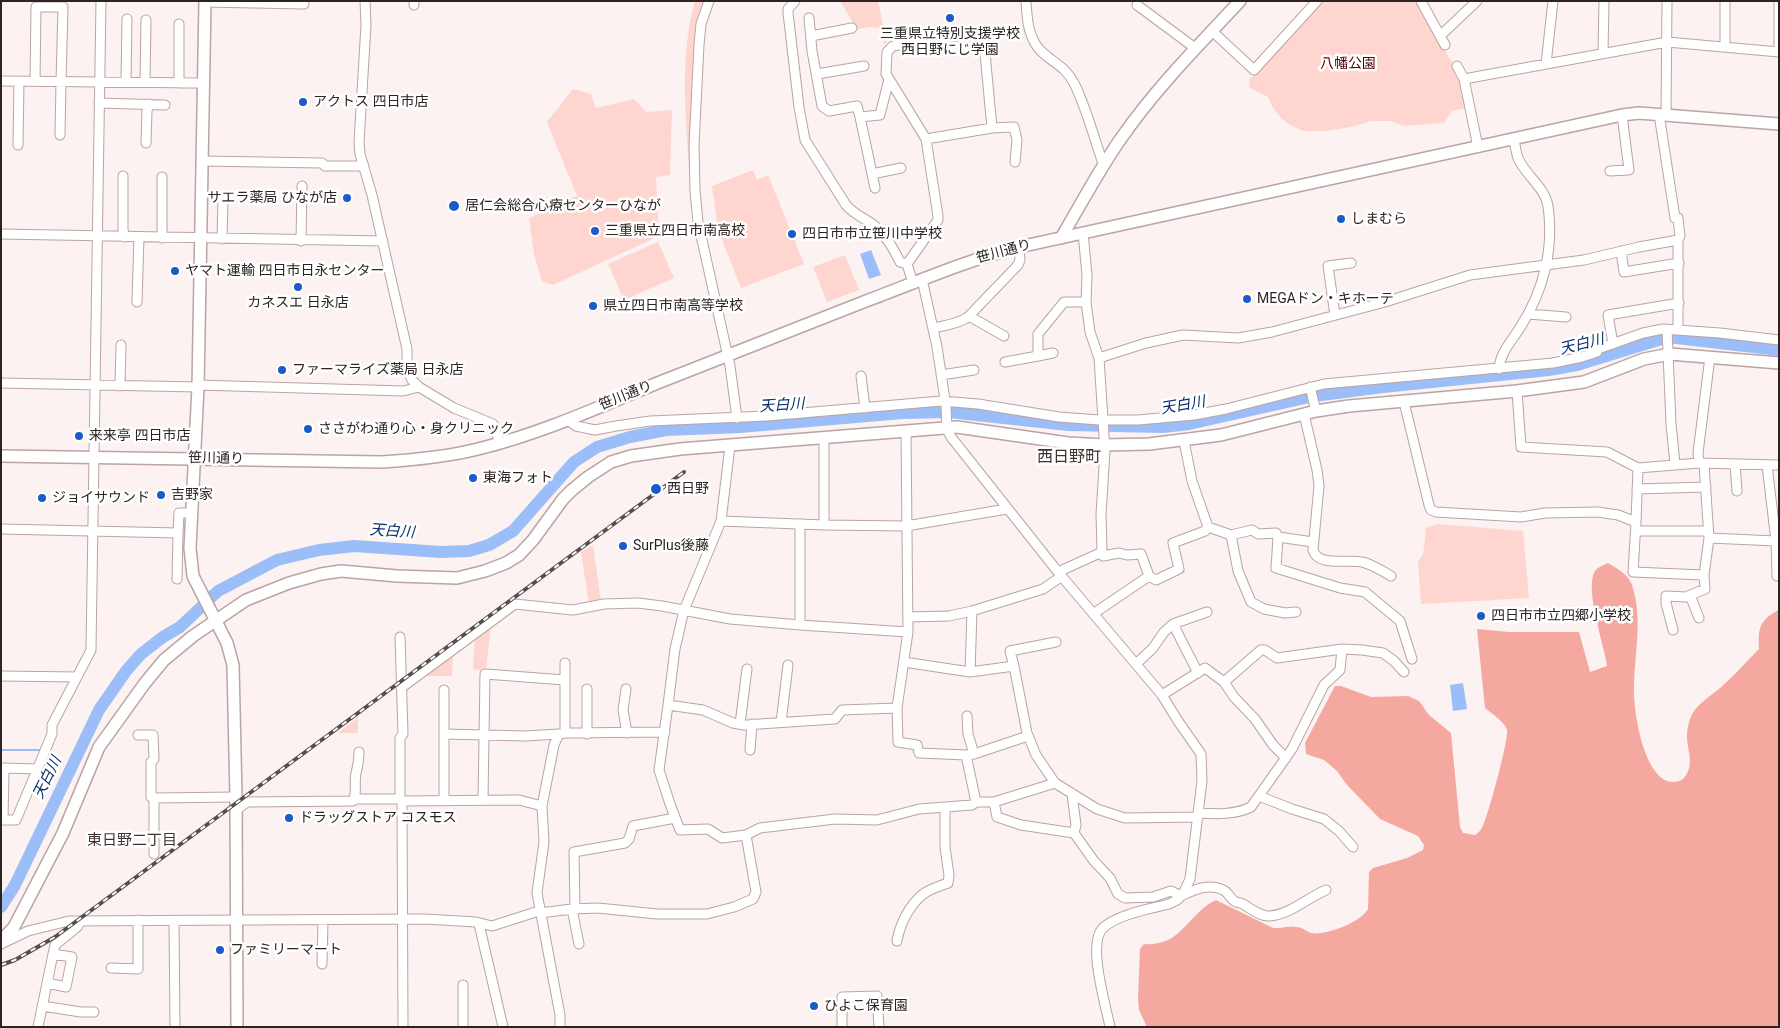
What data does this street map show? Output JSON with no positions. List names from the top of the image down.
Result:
{
  "streets": {
    "street": ["笹川通り"]
  },
  "districts": ["西日野町", "東日野二丁目"],
  "water": ["天白川"],
  "parks": ["八幡公園"],
  "places": [
    "三重県立特別支援学校 西日野にじ学園",
    "アクトス 四日市店",
    "サエラ薬局 ひなが店",
    "居仁会総合心療センターひなが",
    "しまむら",
    "三重県立四日市南高校",
    "四日市市立笹川中学校",
    "ヤマト運輸 四日市日永センター",
    "カネスエ 日永店",
    "MEGAドン・キホーテ",
    "県立四日市南高等学校",
    "ファーマライズ薬局 日永店",
    "ささがわ通り心・身クリニック",
    "来来亭 四日市店",
    "東海フォト",
    "西日野",
    "吉野家",
    "ジョイサウンド",
    "SurPlus後藤",
    "四日市市立四郷小学校",
    "ドラッグストア コスモス",
    "ファミリーマート",
    "ひよこ保育園"
  ]
}
